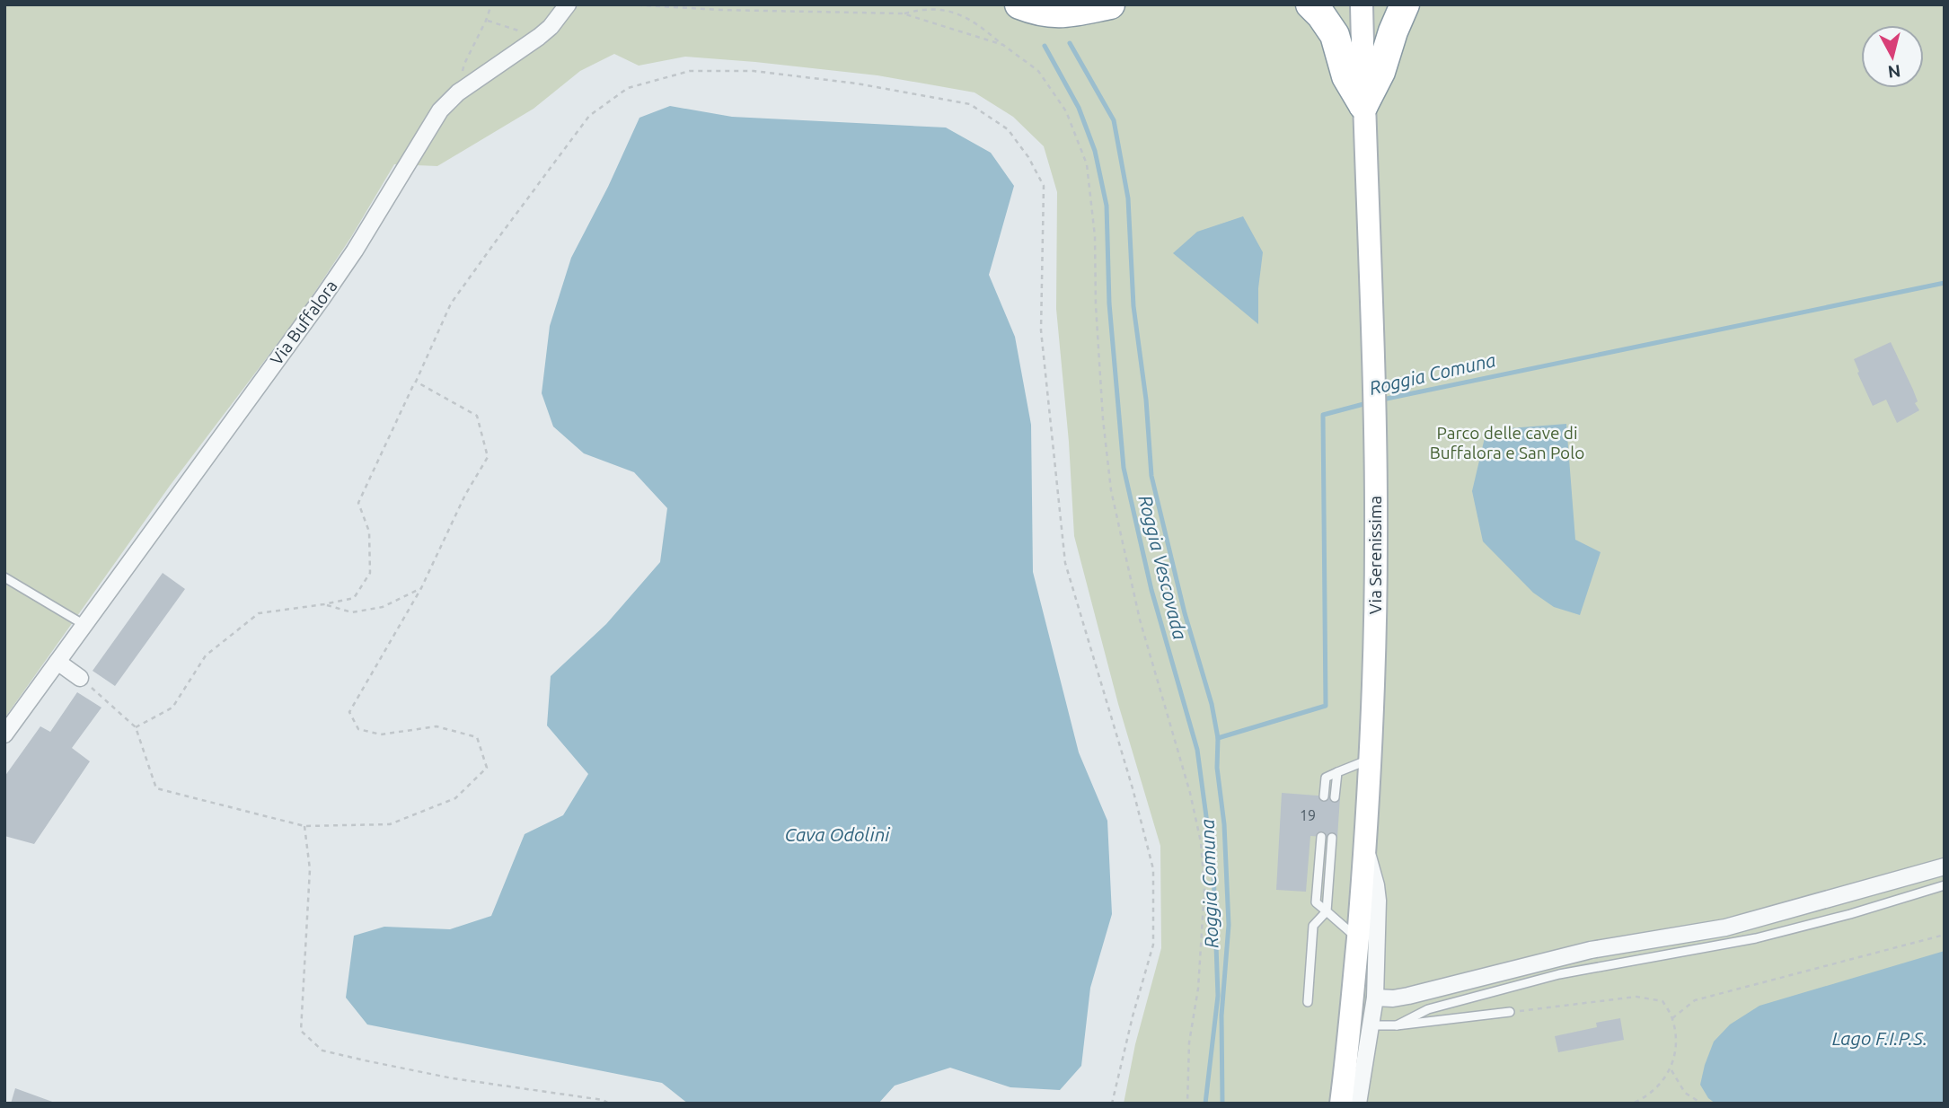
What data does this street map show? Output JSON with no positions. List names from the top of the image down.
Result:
{
  "streets": {
    "main road": ["Via Serenissima"],
    "street": ["Via Buffalora"]
  },
  "water": [
    "Roggia Comuna",
    "Roggia Vescovada",
    "Cava Odolini",
    "Lago F.I.P.S."
  ],
  "parks": ["Parco delle cave di Buffalora e San Polo"],
  "house_numbers": ["19"],
  "north": "bottom"
}
